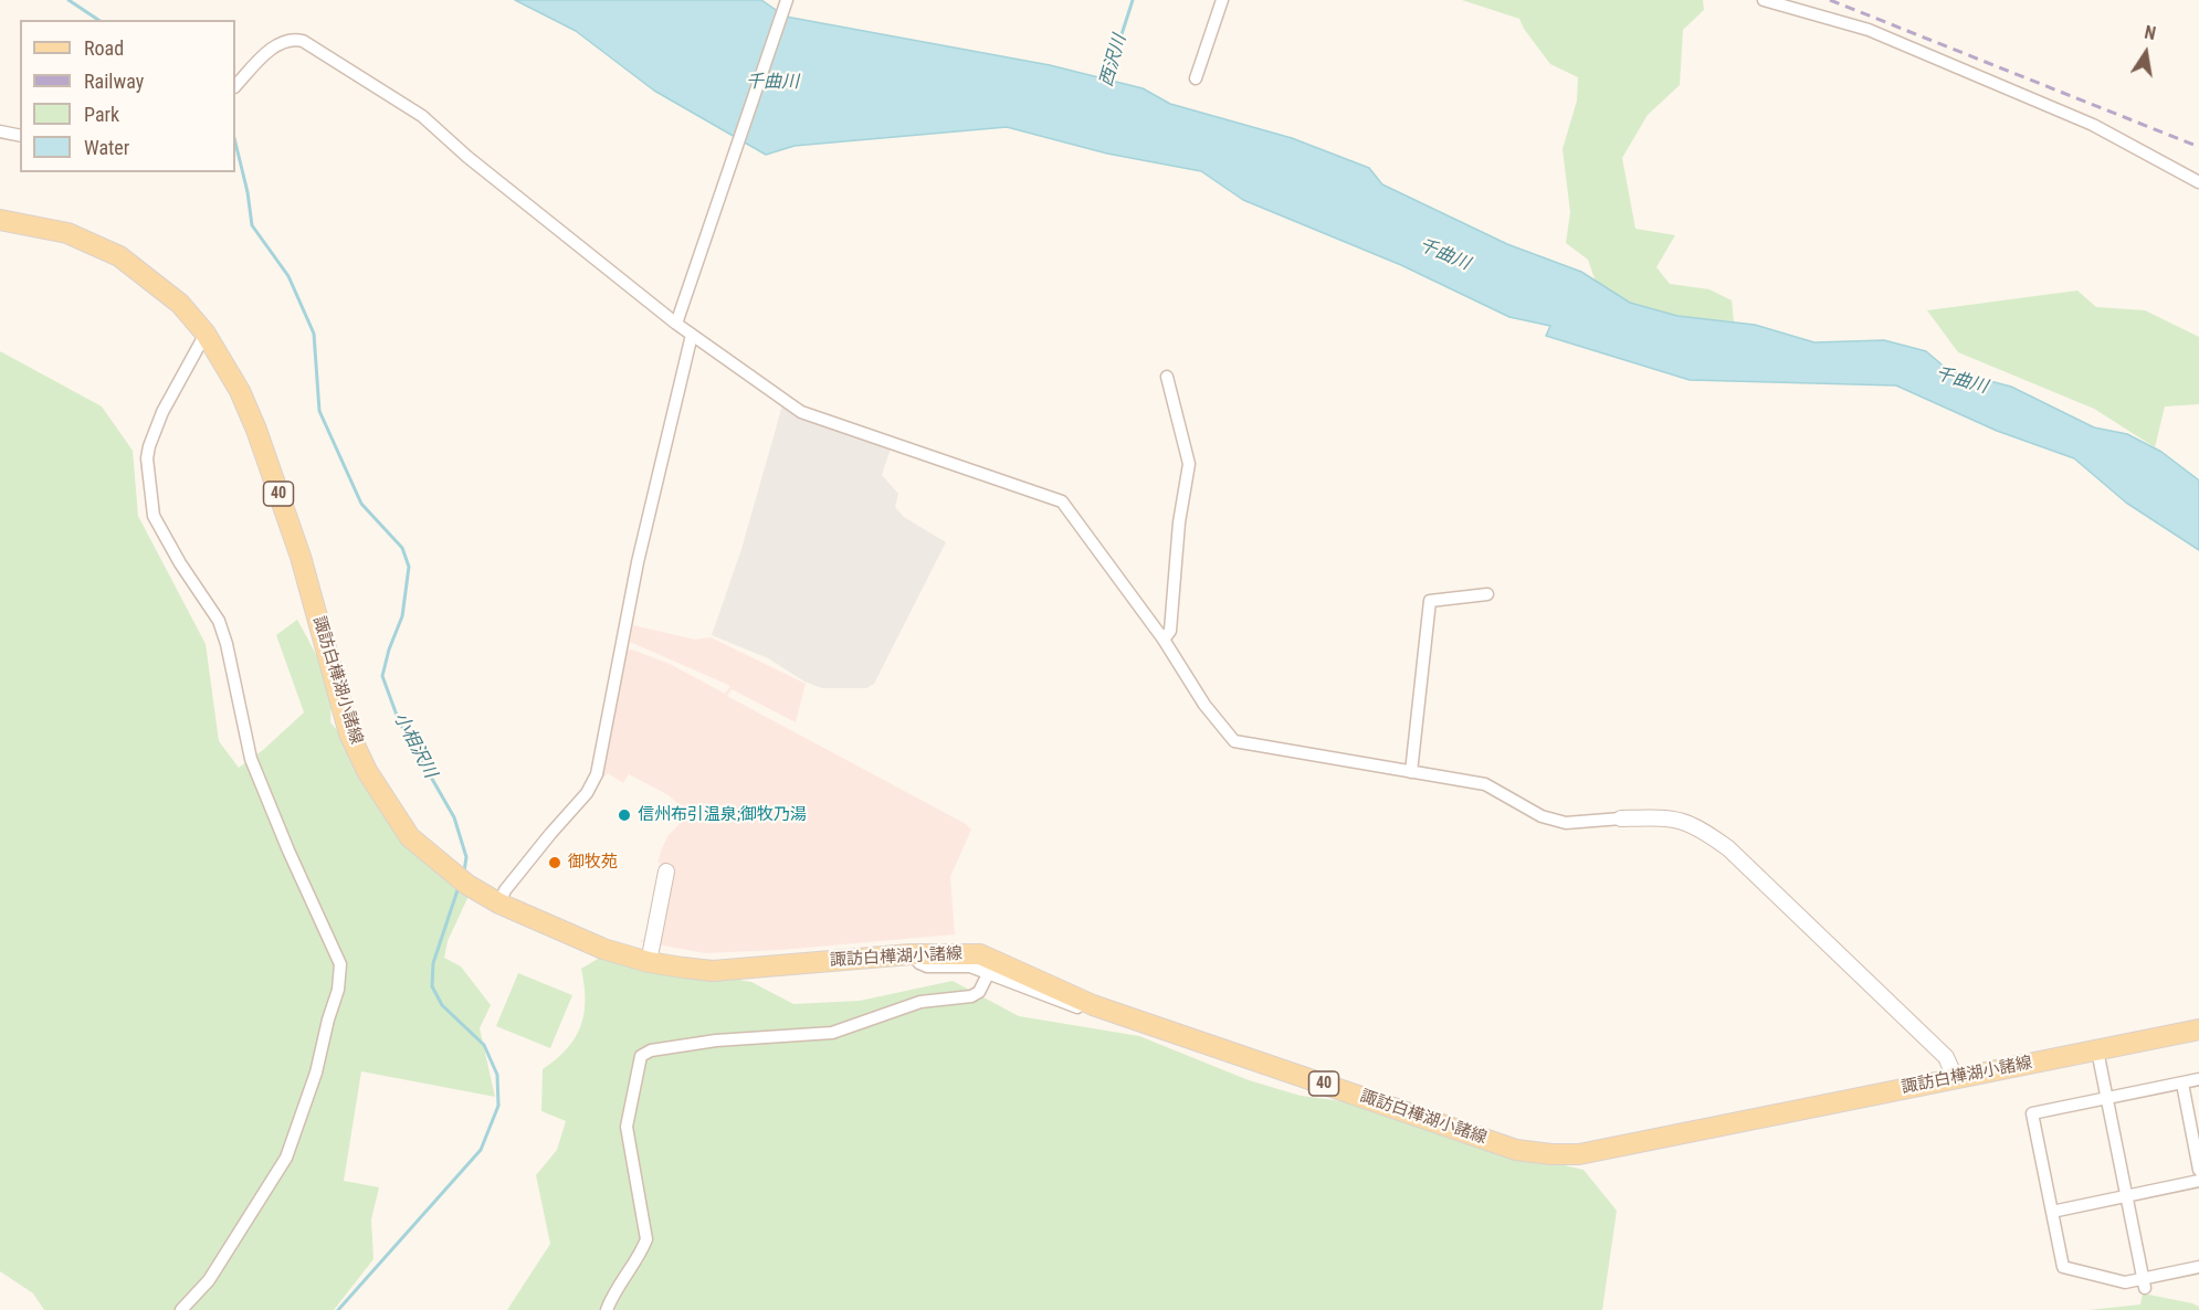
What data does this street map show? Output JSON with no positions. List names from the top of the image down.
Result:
{
  "streets": {
    "main road": ["40", "諏訪白樺湖小諸線"]
  },
  "water": ["西沢川", "千曲川", "小相沢川"],
  "places": ["信州布引温泉;御牧乃湯", "御牧苑"],
  "legend": [
    "Road",
    "Railway",
    "Park",
    "Water"
  ],
  "north": "top"
}
